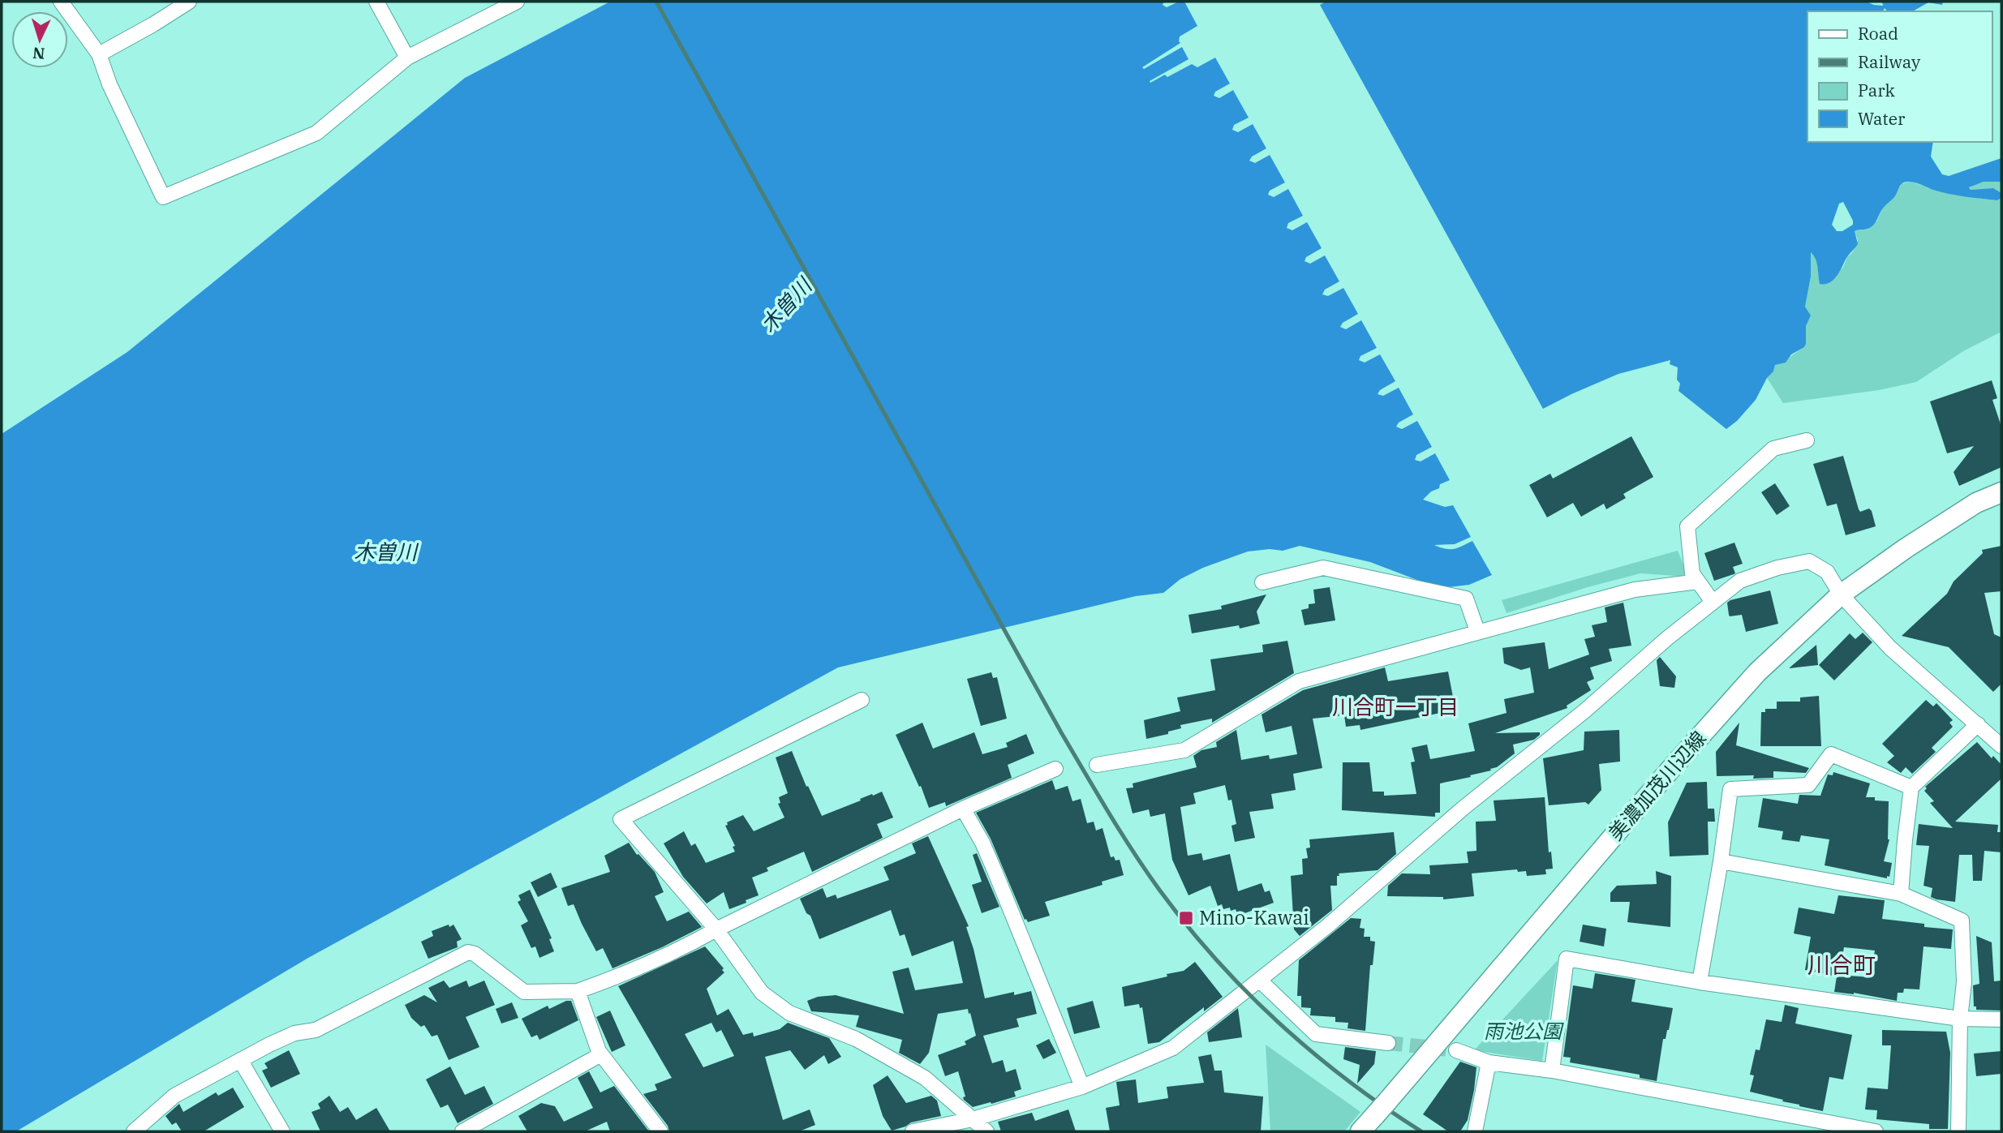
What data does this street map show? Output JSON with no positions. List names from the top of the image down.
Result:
{
  "streets": {
    "main road": ["美濃加茂川辺線"]
  },
  "districts": ["川合町一丁目", "川合町"],
  "water": ["木曽川"],
  "parks": ["雨池公園"],
  "places": {
    "transit": ["Mino-Kawai"]
  },
  "legend": [
    "Road",
    "Railway",
    "Park",
    "Water"
  ],
  "north": "bottom"
}
